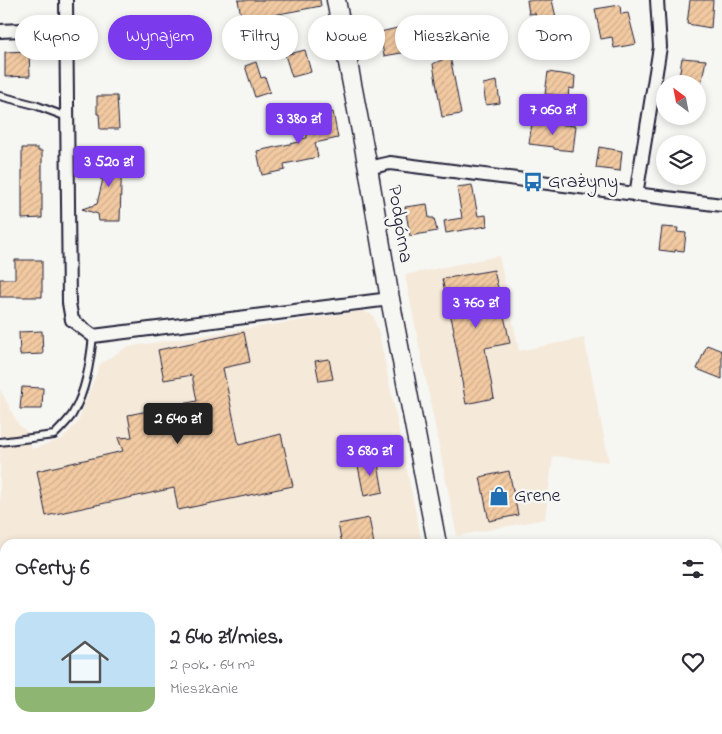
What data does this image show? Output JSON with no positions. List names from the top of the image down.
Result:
{
  "streets": {
    "main road": ["Podgórna"]
  },
  "places": {
    "bus stop": ["Grażyny"],
    "shop": ["Grene"]
  },
  "north": "top left",
  "page": {
    "chip": [
      "Kupno",
      "Wynajem",
      "Filtry",
      "Nowe",
      "Mieszkanie",
      "Dom"
    ],
    "price": [
      "7 060 zł",
      "3 380 zł",
      "3 520 zł",
      "3 760 zł",
      "2 640 zł",
      "3 680 zł"
    ],
    "heading": "Oferty: 6",
    "list": [
      {
        "name": "2 640 zł/mies.",
        "note": "2 pok. · 64 m² · Mieszkanie"
      }
    ]
  }
}
